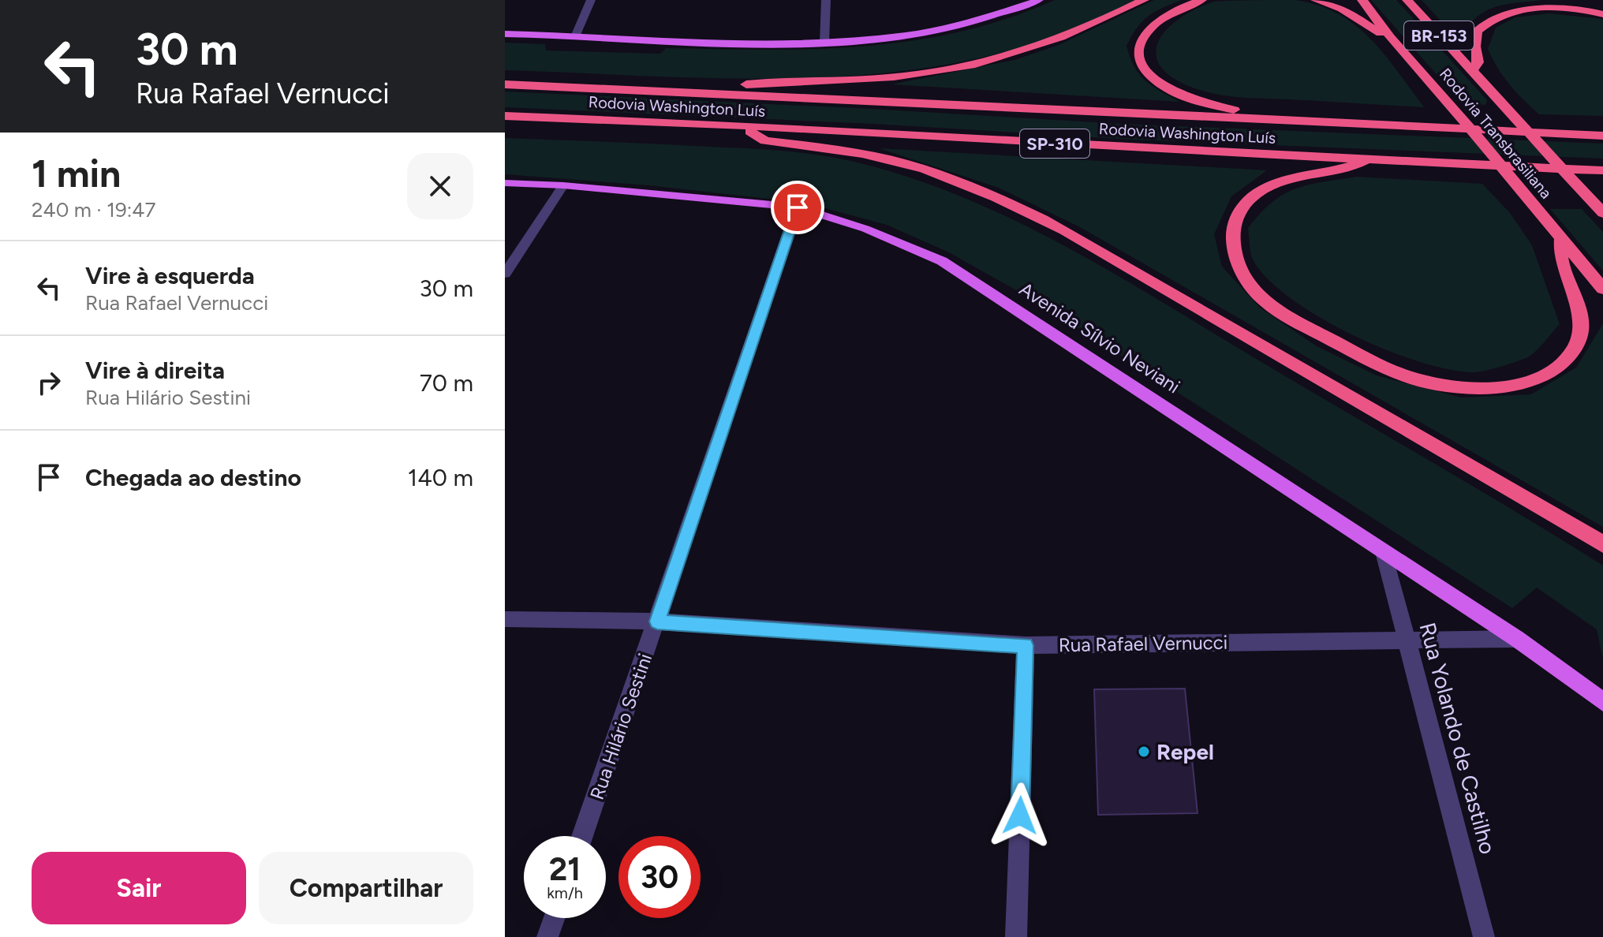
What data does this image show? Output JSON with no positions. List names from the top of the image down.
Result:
{
  "streets": {
    "highway": [
      "BR-153",
      "Rodovia Washington Luís",
      "Rodovia Transbrasiliana",
      "SP-310"
    ],
    "main road": ["Avenida Sílvio Neviani"],
    "street": ["Rua Rafael Vernucci", "Rua Hilário Sestini", "Rua Yolando de Castilho"]
  },
  "crossings": [
    ["Avenida Sílvio Neviani", "Rua Rafael Vernucci"],
    ["Avenida Sílvio Neviani", "Rua Hilário Sestini"],
    ["Avenida Sílvio Neviani", "Rua Yolando de Castilho"],
    ["Rua Rafael Vernucci", "Rua Hilário Sestini"],
    ["Rua Rafael Vernucci", "Rua Yolando de Castilho"]
  ],
  "places": ["Repel"],
  "page": {
    "turn": ["30 m", "Rua Rafael Vernucci"],
    "heading": ["1 min", "240 m · 19:47"],
    "list": [
      {
        "name": "Vire à esquerda",
        "note": "Rua Rafael Vernucci",
        "value": "30 m"
      },
      {
        "name": "Vire à direita",
        "note": "Rua Hilário Sestini",
        "value": "70 m"
      },
      {
        "name": "Chegada ao destino",
        "value": "140 m"
      }
    ],
    "speed": "21 km/h",
    "limit": "30",
    "buttons": ["Sair", "Compartilhar"]
  }
}
